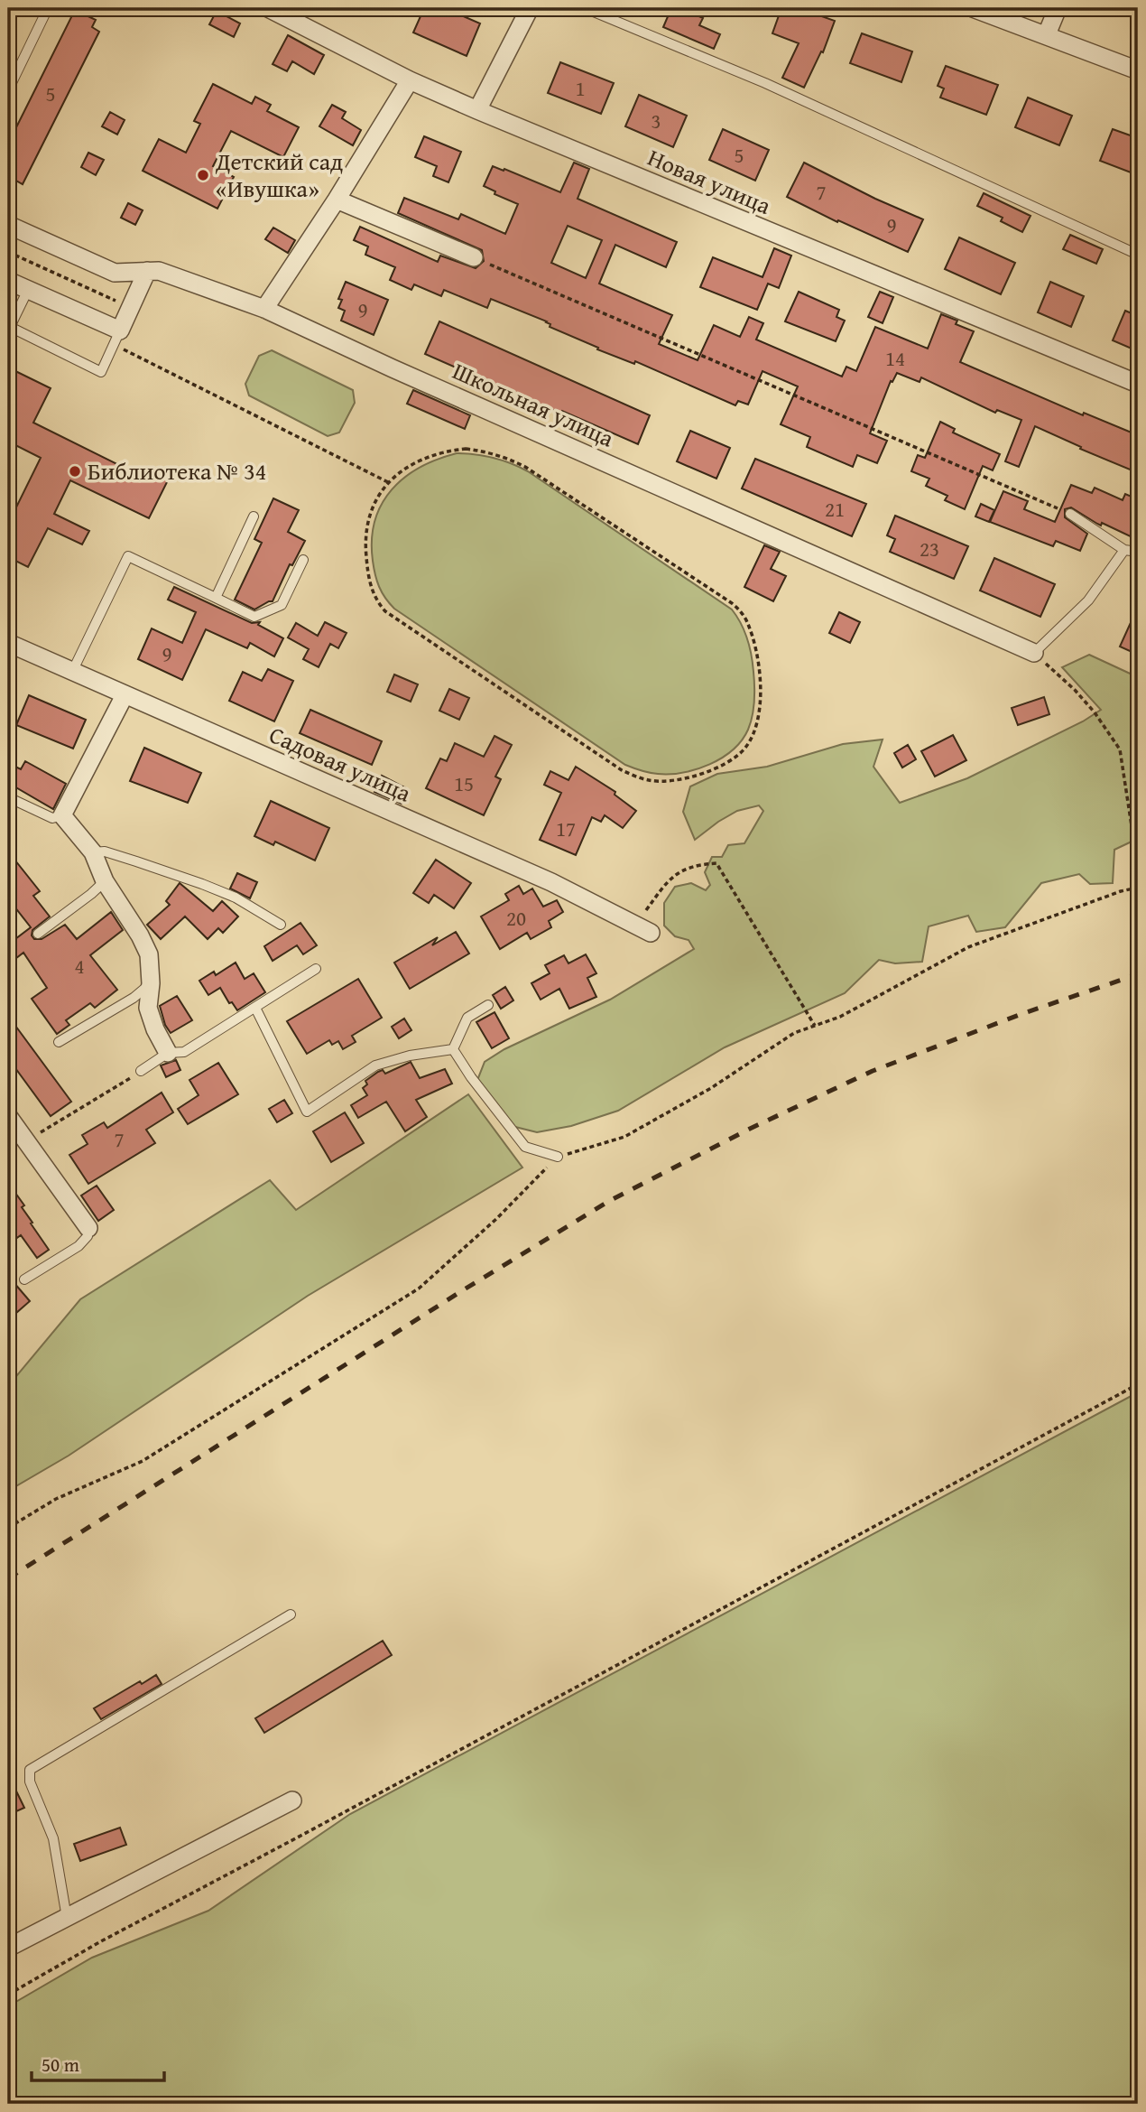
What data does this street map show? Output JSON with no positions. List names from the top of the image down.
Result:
{
  "streets": {
    "street": ["Новая улица", "Школьная улица", "Садовая улица"]
  },
  "places": ["Детский сад «Ивушка»", "Библиотека № 34"],
  "house_numbers": [
    "1",
    "5",
    "3",
    "5",
    "7",
    "9",
    "9",
    "14",
    "21",
    "23",
    "9",
    "15",
    "17",
    "20",
    "4",
    "7"
  ],
  "scale_bar": "50 m"
}
